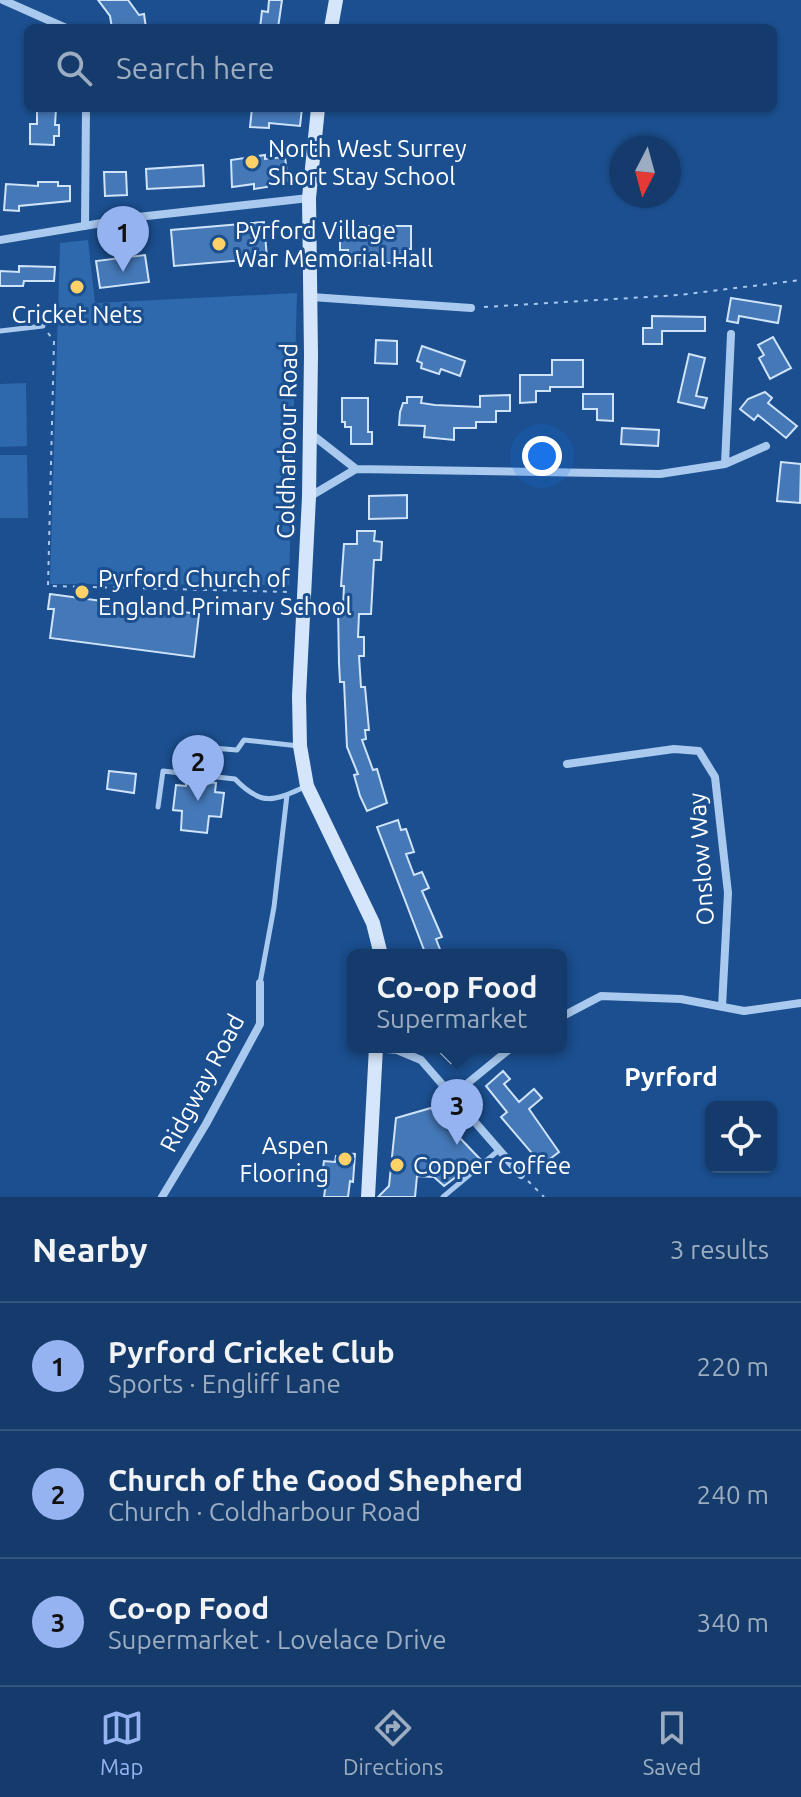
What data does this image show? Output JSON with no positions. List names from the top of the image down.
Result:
{
  "streets": {
    "main road": ["Coldharbour Road"],
    "street": ["Onslow Way", "Ridgway Road"]
  },
  "districts": ["Pyrford"],
  "places": [
    "North West Surrey Short Stay School",
    "Pyrford Village War Memorial Hall",
    "Cricket Nets",
    "Pyrford Church of England Primary School",
    "Aspen Flooring",
    "Copper Coffee"
  ],
  "north": "bottom",
  "page": {
    "search": "Search here",
    "pins": ["1", "2", "3"],
    "popup": ["Co-op Food", "Supermarket"],
    "heading": ["Nearby", "3 results"],
    "list": [
      {
        "mark": "1",
        "name": "Pyrford Cricket Club",
        "note": "Sports · Engliff Lane",
        "value": "220 m"
      },
      {
        "mark": "2",
        "name": "Church of the Good Shepherd",
        "note": "Church · Coldharbour Road",
        "value": "240 m"
      },
      {
        "mark": "3",
        "name": "Co-op Food",
        "note": "Supermarket · Lovelace Drive",
        "value": "340 m"
      }
    ],
    "nav": ["Map", "Directions", "Saved"]
  }
}
